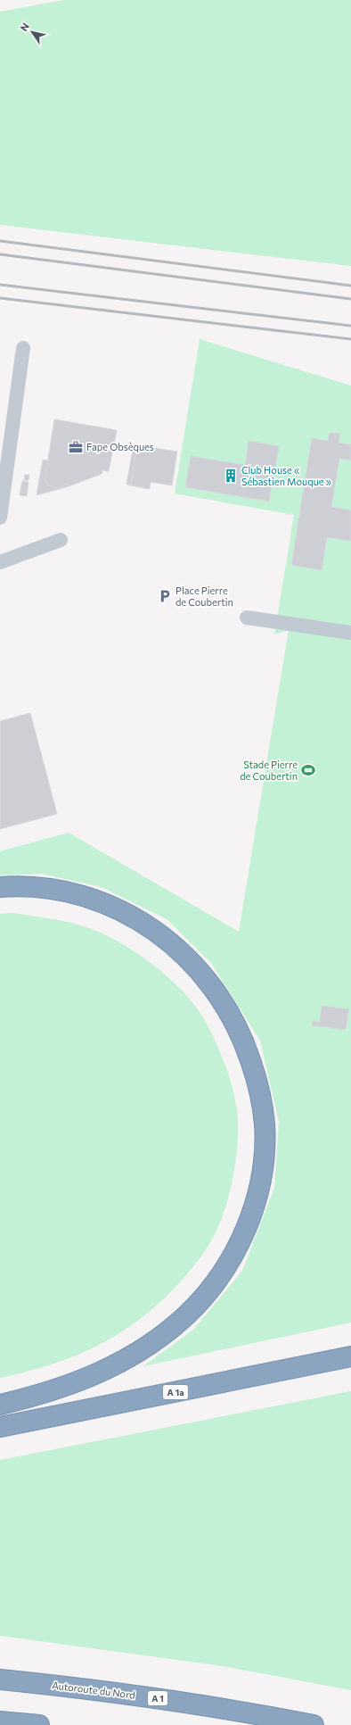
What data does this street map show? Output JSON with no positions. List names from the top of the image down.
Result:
{
  "streets": {
    "highway": ["A 1a", "Autoroute du Nord", "A 1"]
  },
  "places": {
    "office": ["Fape Obsèques"],
    "building": ["Club House « Sébastien Mouque »"],
    "parking": ["Place Pierre de Coubertin"],
    "sports": ["Stade Pierre de Coubertin"]
  },
  "north": "top left"
}
